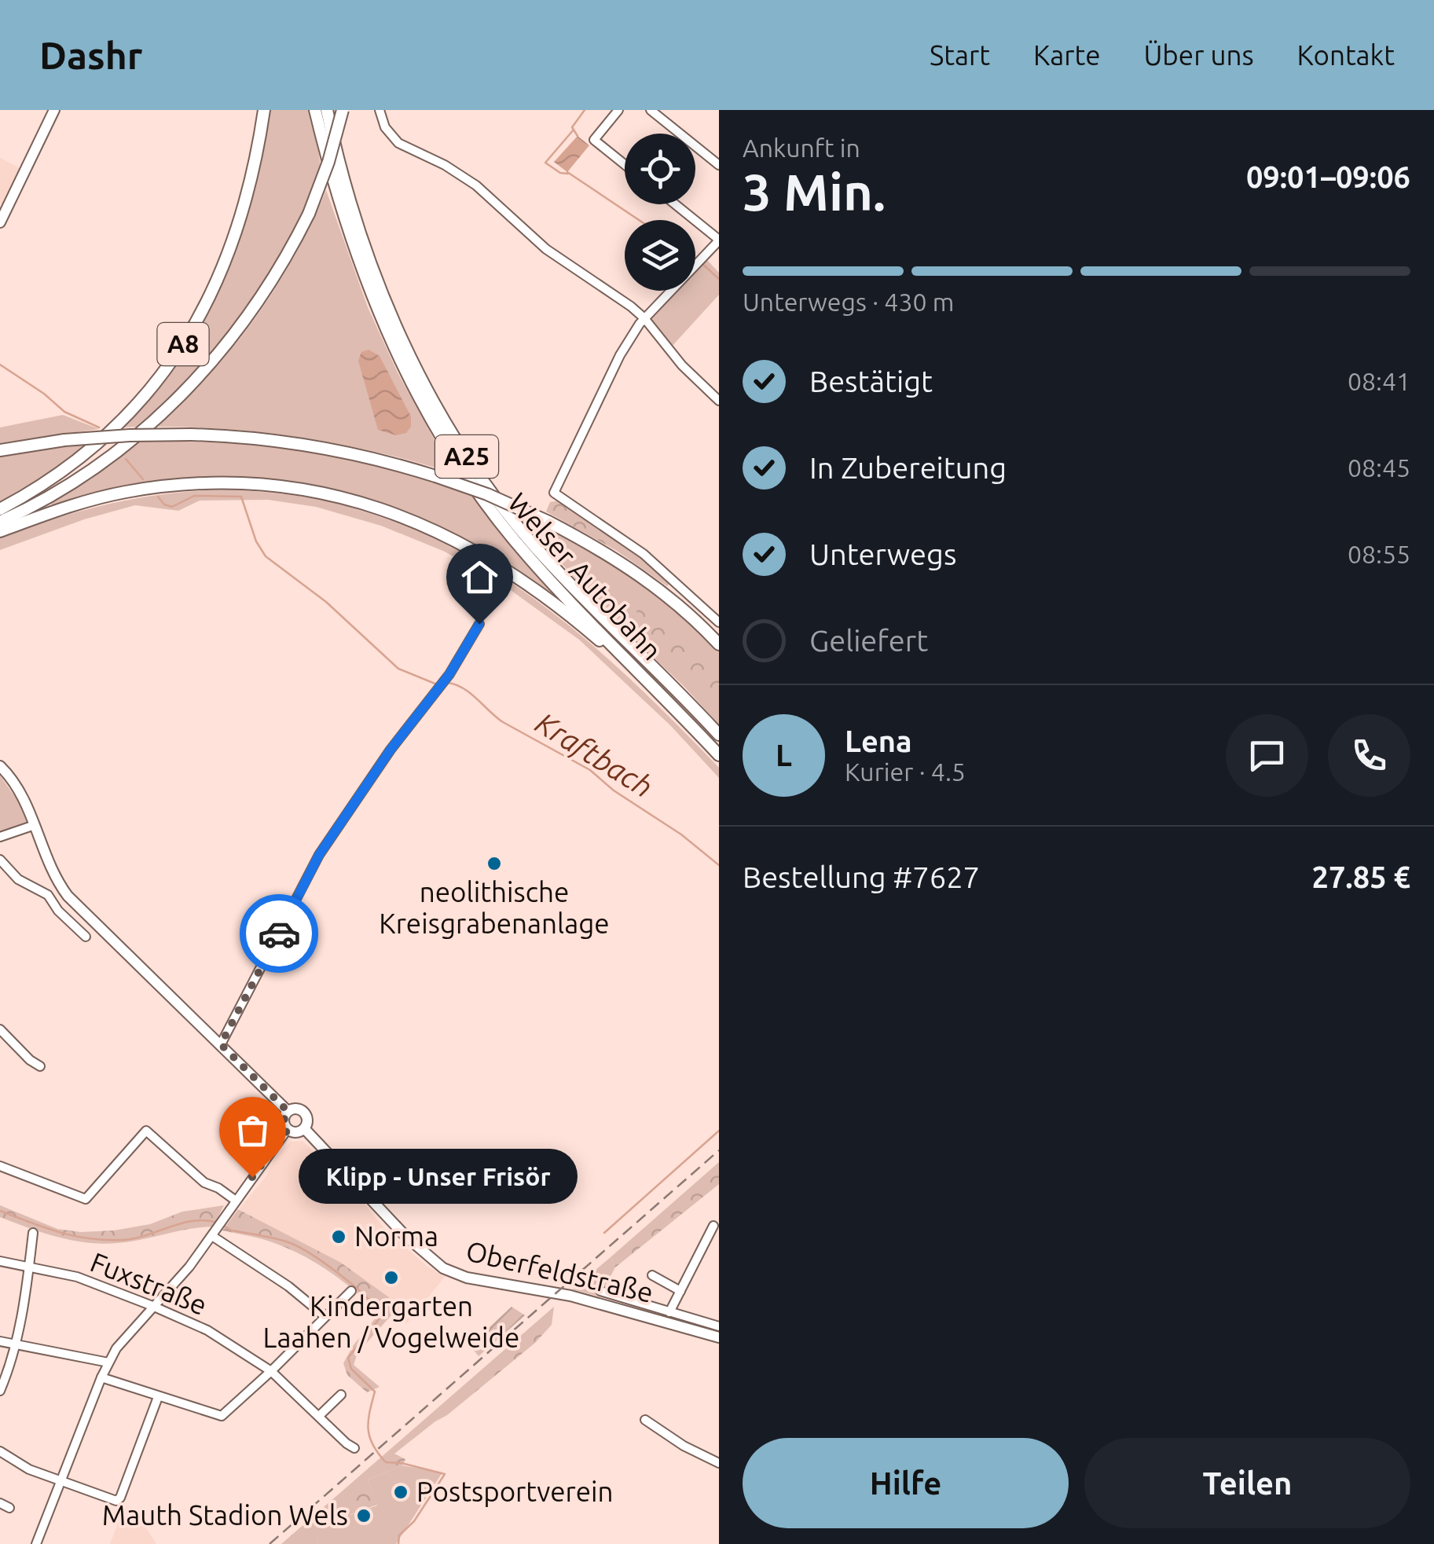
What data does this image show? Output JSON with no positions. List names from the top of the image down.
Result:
{
  "streets": {
    "highway": ["A8", "A25", "Welser Autobahn"],
    "main road": ["Oberfeldstraße"],
    "street": ["Fuxstraße"]
  },
  "water": ["Kraftbach"],
  "places": [
    "neolithische Kreisgrabenanlage",
    "Klipp - Unser Frisör",
    "Norma",
    "Kindergarten Laahen / Vogelweide",
    "Postsportverein",
    "Mauth Stadion Wels"
  ],
  "page": {
    "header": "Dashr",
    "nav": [
      "Start",
      "Karte",
      "Über uns",
      "Kontakt"
    ],
    "heading": ["3 Min.", "Ankunft in", "09:01–09:06"],
    "panel": [
      "Lena",
      "Kurier · 4.5",
      "Bestellung #7627",
      "27.85 €"
    ],
    "bar": "Unterwegs · 430 m",
    "list": [
      ["Bestätigt", "08:41"],
      ["In Zubereitung", "08:45"],
      ["Unterwegs", "08:55"],
      "Geliefert"
    ],
    "round": "L",
    "bubble": "Klipp - Unser Frisör",
    "buttons": ["Hilfe", "Teilen"]
  }
}
